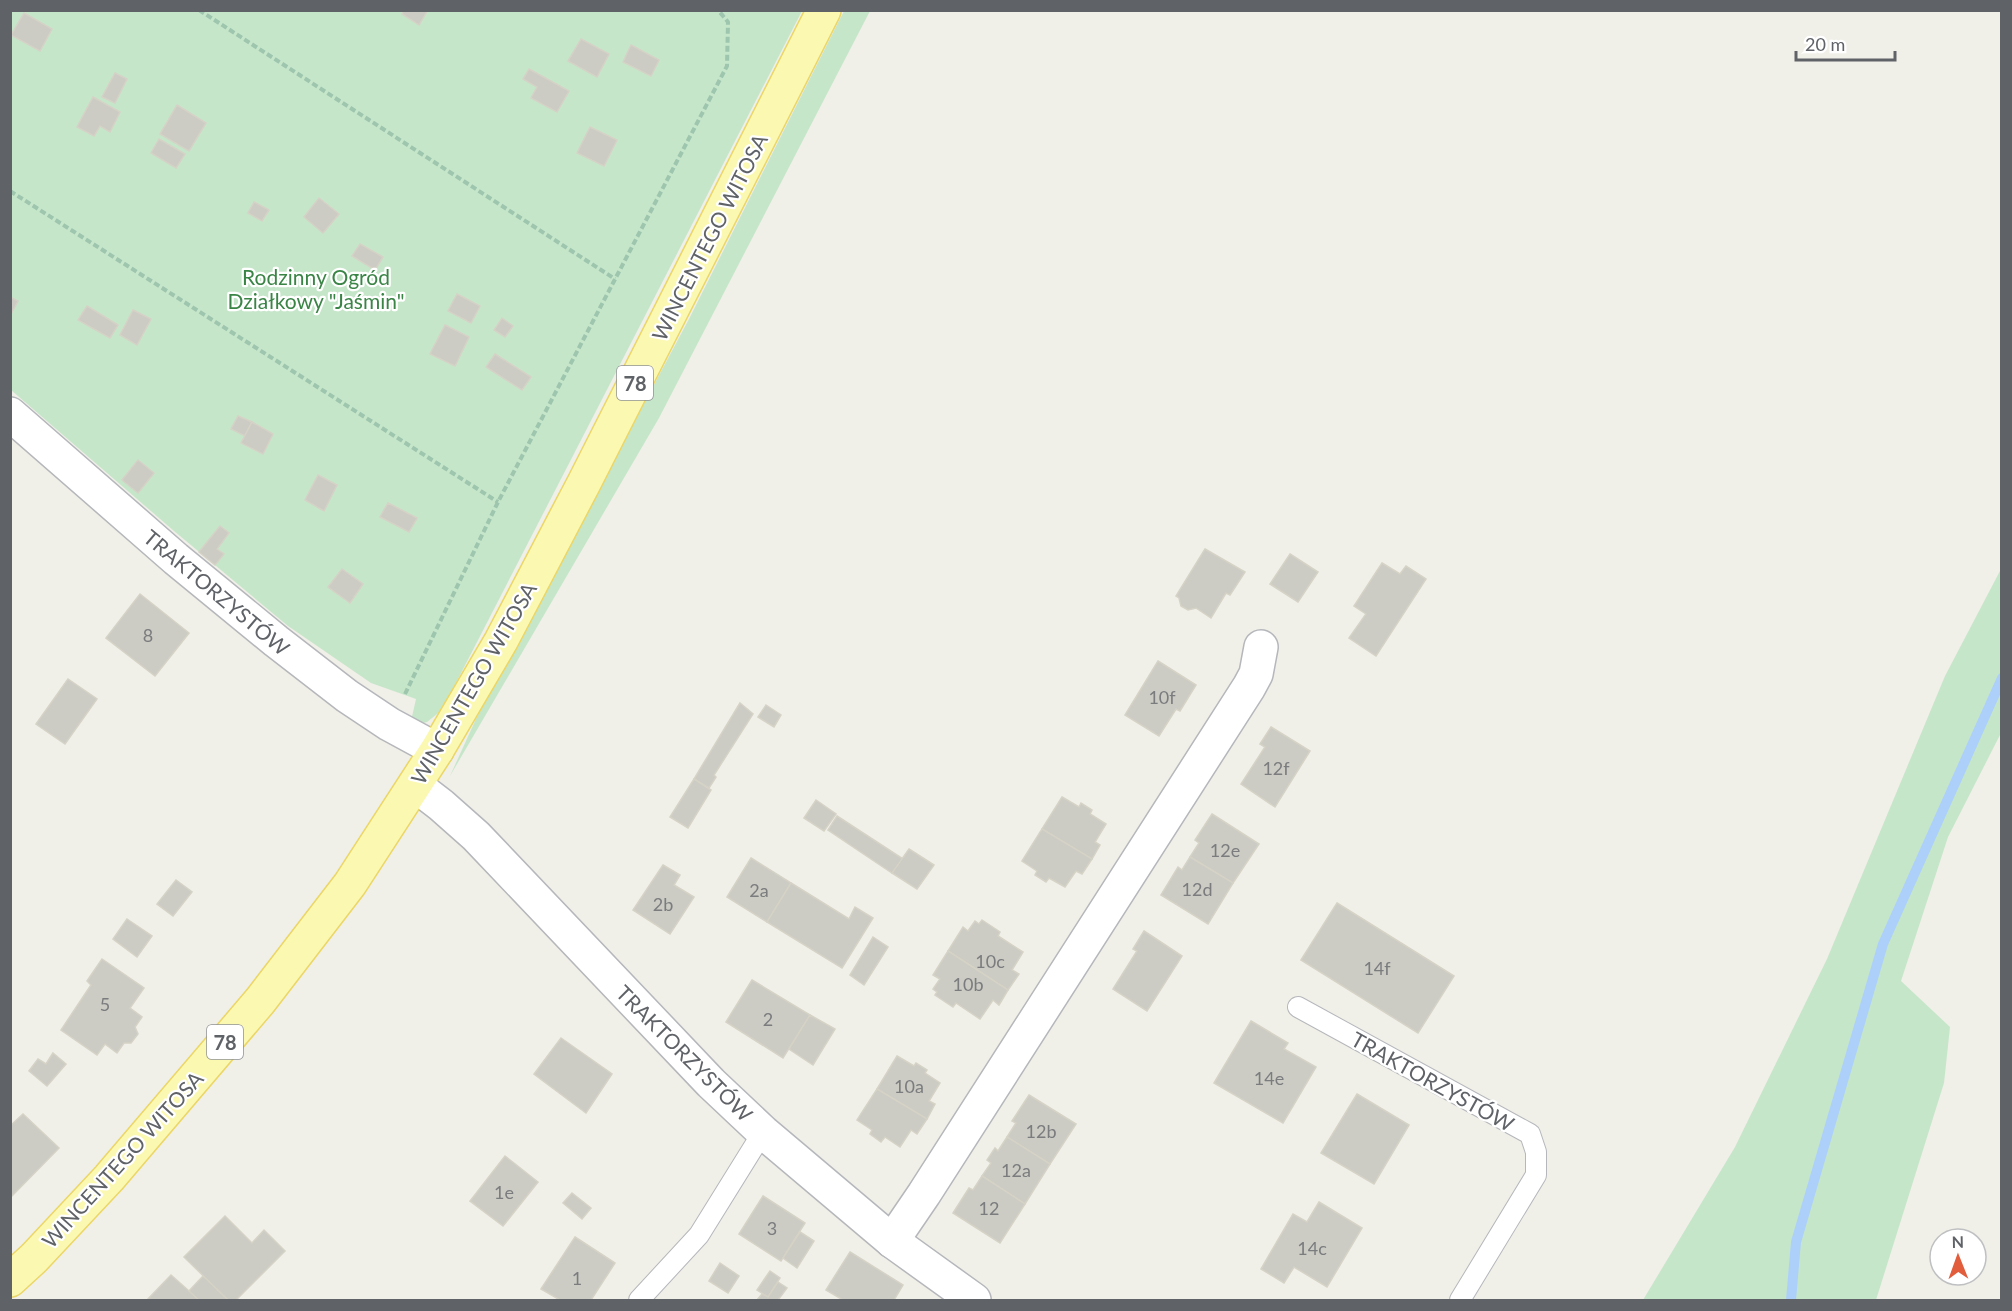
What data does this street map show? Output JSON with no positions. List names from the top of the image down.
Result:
{
  "streets": {
    "main road": ["WINCENTEGO WITOSA", "78"],
    "street": ["TRAKTORZYSTÓW"]
  },
  "crossings": [
    ["WINCENTEGO WITOSA", "TRAKTORZYSTÓW"]
  ],
  "parks": ["Rodzinny Ogród Działkowy \"Jaśmin\""],
  "house_numbers": [
    "8",
    "10f",
    "12f",
    "12e",
    "12d",
    "2a",
    "2b",
    "10c",
    "14f",
    "10b",
    "5",
    "2",
    "14e",
    "10a",
    "12b",
    "12a",
    "1e",
    "12",
    "3",
    "14c",
    "1"
  ],
  "scale_bar": "20 m",
  "north": "top"
}
